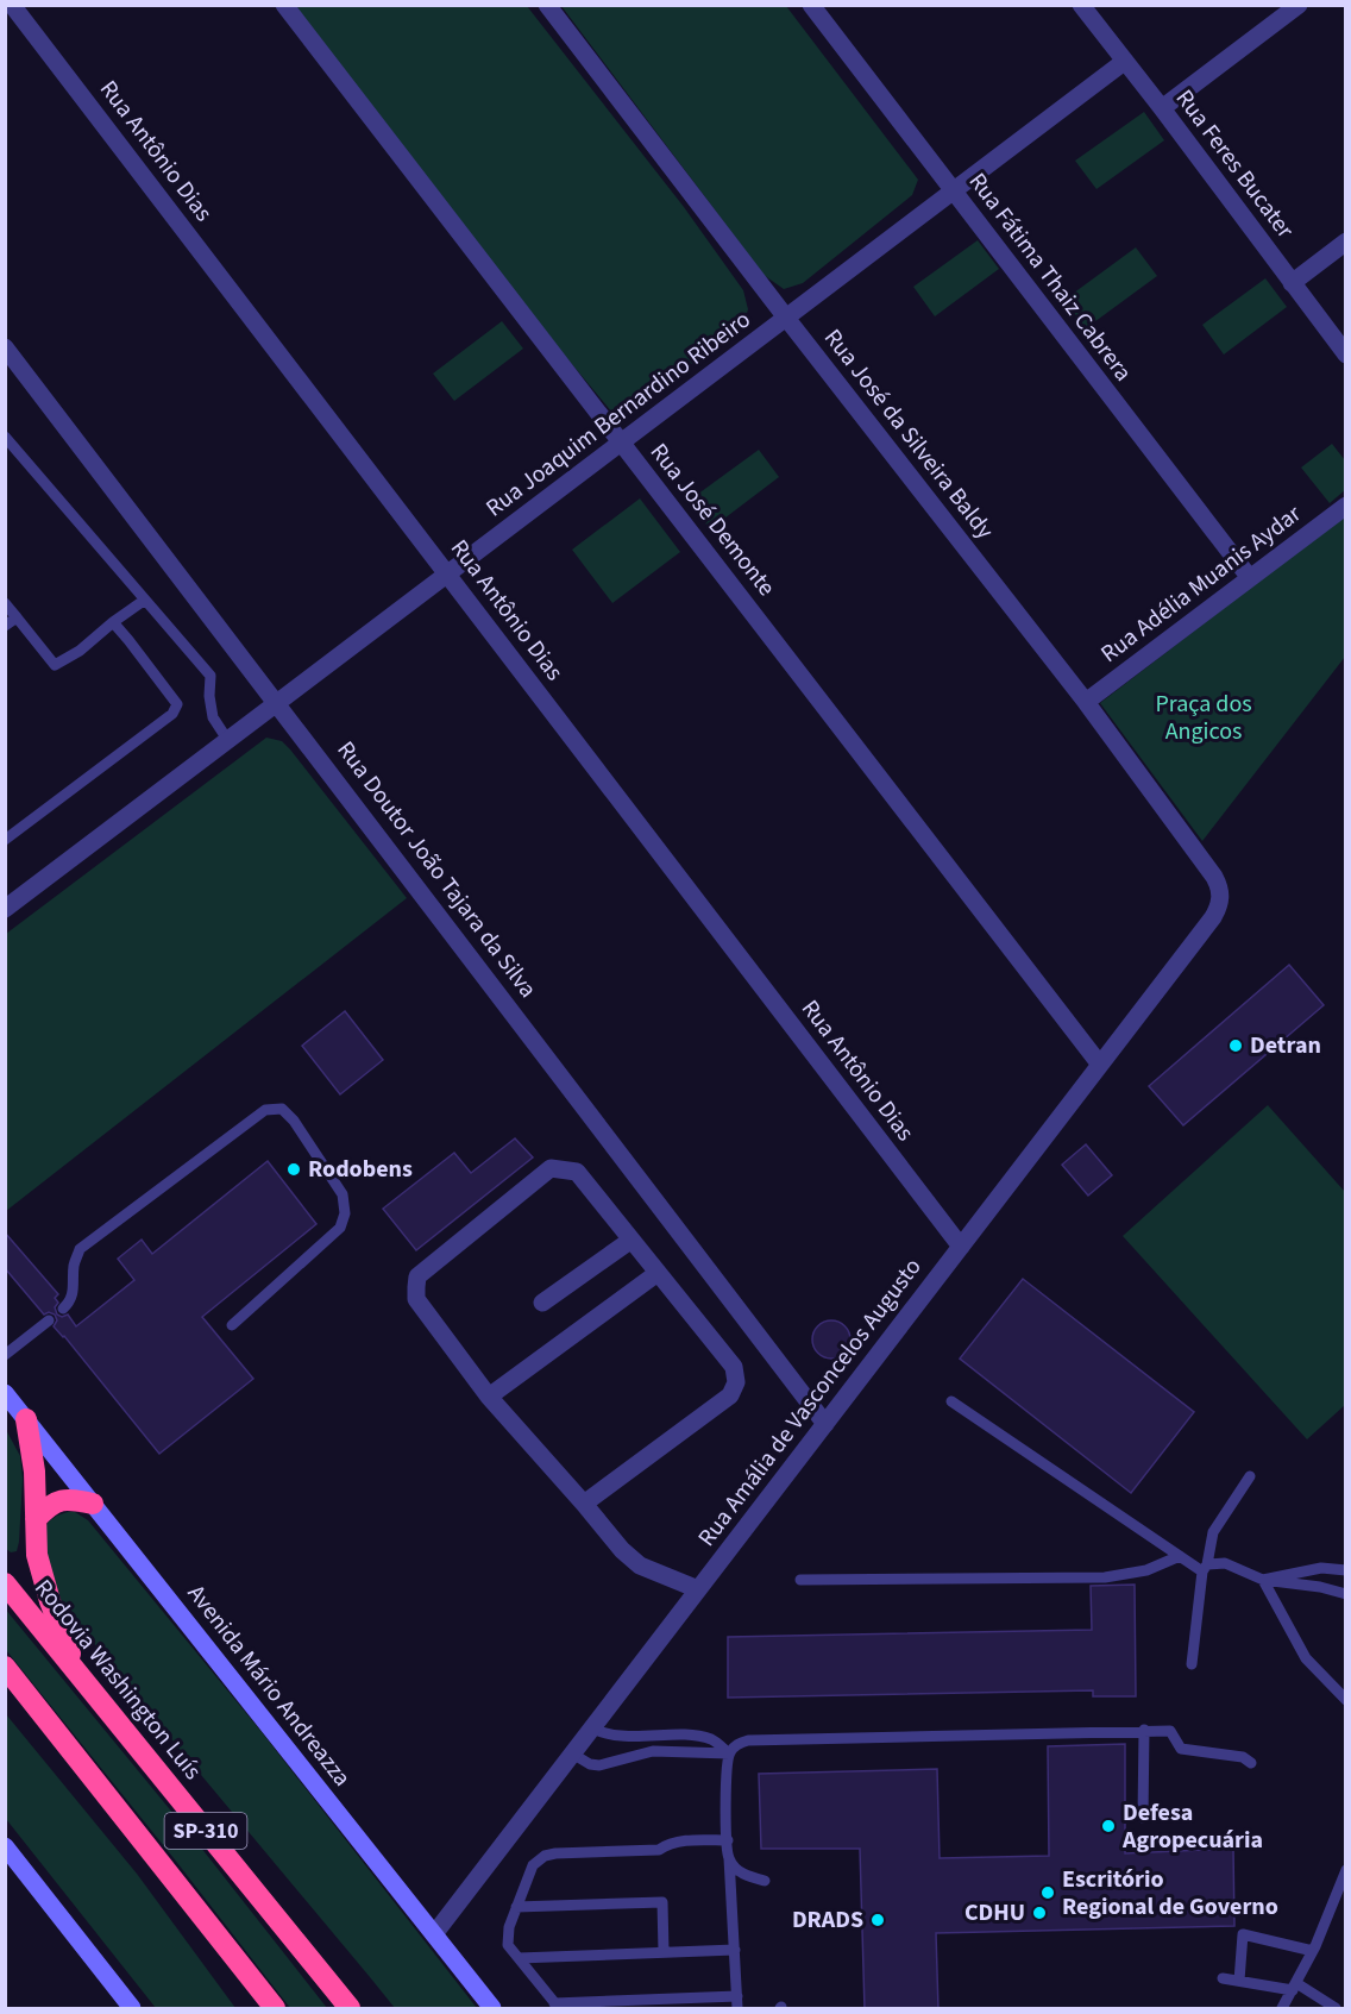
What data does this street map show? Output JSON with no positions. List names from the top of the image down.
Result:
{
  "streets": {
    "highway": ["Rodovia Washington Luís", "SP-310"],
    "main road": ["Avenida Mário Andreazza"],
    "street": [
      "Rua Antônio Dias",
      "Rua Feres Bucater",
      "Rua Fátima Thaiz Cabrera",
      "Rua Joaquim Bernardino Ribeiro",
      "Rua José da Silveira Baldy",
      "Rua José Demonte",
      "Rua Adélia Muanis Aydar",
      "Rua Doutor João Tajara da Silva",
      "Rua Amália de Vasconcelos Augusto"
    ]
  },
  "crossings": [
    ["Rua Antônio Dias", "Rua Joaquim Bernardino Ribeiro"],
    ["Rua Antônio Dias", "Rua Amália de Vasconcelos Augusto"],
    ["Rua Feres Bucater", "Rua Joaquim Bernardino Ribeiro"],
    ["Rua Fátima Thaiz Cabrera", "Rua Joaquim Bernardino Ribeiro"],
    ["Rua Fátima Thaiz Cabrera", "Rua Adélia Muanis Aydar"],
    ["Rua Joaquim Bernardino Ribeiro", "Rua José da Silveira Baldy"],
    ["Rua Joaquim Bernardino Ribeiro", "Rua José Demonte"],
    ["Rua Joaquim Bernardino Ribeiro", "Rua Doutor João Tajara da Silva"],
    ["Rua José da Silveira Baldy", "Rua Adélia Muanis Aydar"],
    ["Rua José da Silveira Baldy", "Rua Amália de Vasconcelos Augusto"],
    ["Rua José Demonte", "Rua Amália de Vasconcelos Augusto"],
    ["Rua Doutor João Tajara da Silva", "Rua Amália de Vasconcelos Augusto"],
    ["Rua Amália de Vasconcelos Augusto", "Avenida Mário Andreazza"]
  ],
  "parks": ["Praça dos Angicos"],
  "places": [
    "Detran",
    "Rodobens",
    "Defesa Agropecuária",
    "Escritório Regional de Governo",
    "CDHU",
    "DRADS"
  ]
}
